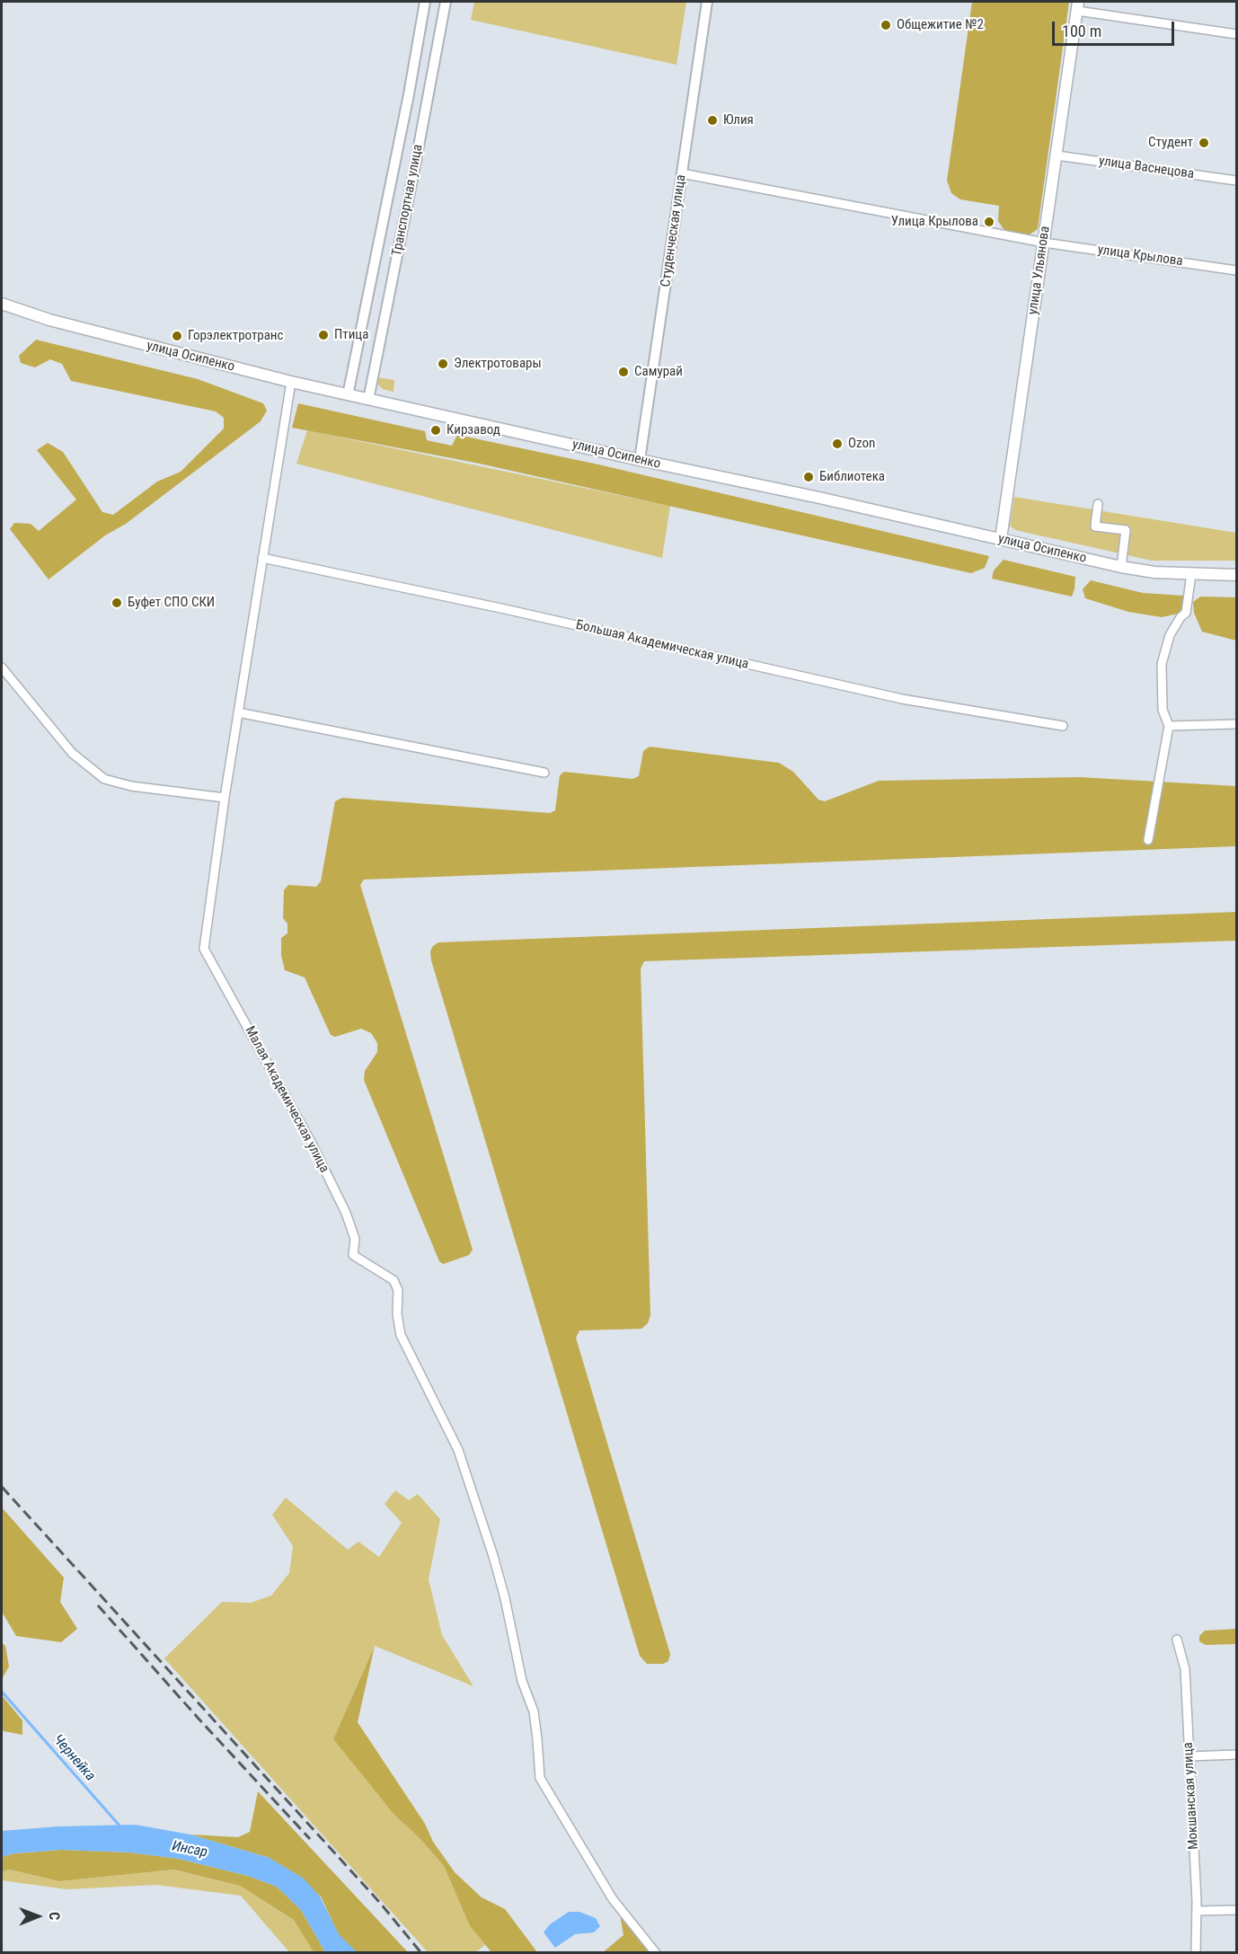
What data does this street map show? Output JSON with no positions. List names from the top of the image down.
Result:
{
  "streets": {
    "main road": ["улица Ульянова", "улица Осипенко"],
    "street": [
      "улица Васнецова",
      "Транспортная улица",
      "Студенческая улица",
      "улица Крылова",
      "Большая Академическая улица",
      "Малая Академическая улица",
      "Мокшанская улица"
    ]
  },
  "crossings": [
    ["улица Васнецова", "улица Ульянова"],
    ["Транспортная улица", "улица Осипенко"],
    ["Студенческая улица", "улица Крылова"],
    ["Студенческая улица", "улица Осипенко"],
    ["улица Крылова", "улица Ульянова"],
    ["улица Ульянова", "улица Осипенко"]
  ],
  "water": ["Чернейка", "Инсар"],
  "places": [
    "Общежитие №2",
    "Юлия",
    "Студент",
    "Улица Крылова",
    "Птица",
    "Горэлектротранс",
    "Электротовары",
    "Самурай",
    "Кирзавод",
    "Ozon",
    "Библиотека",
    "Буфет СПО СКИ"
  ],
  "scale_bar": "100 m",
  "north": "right"
}
